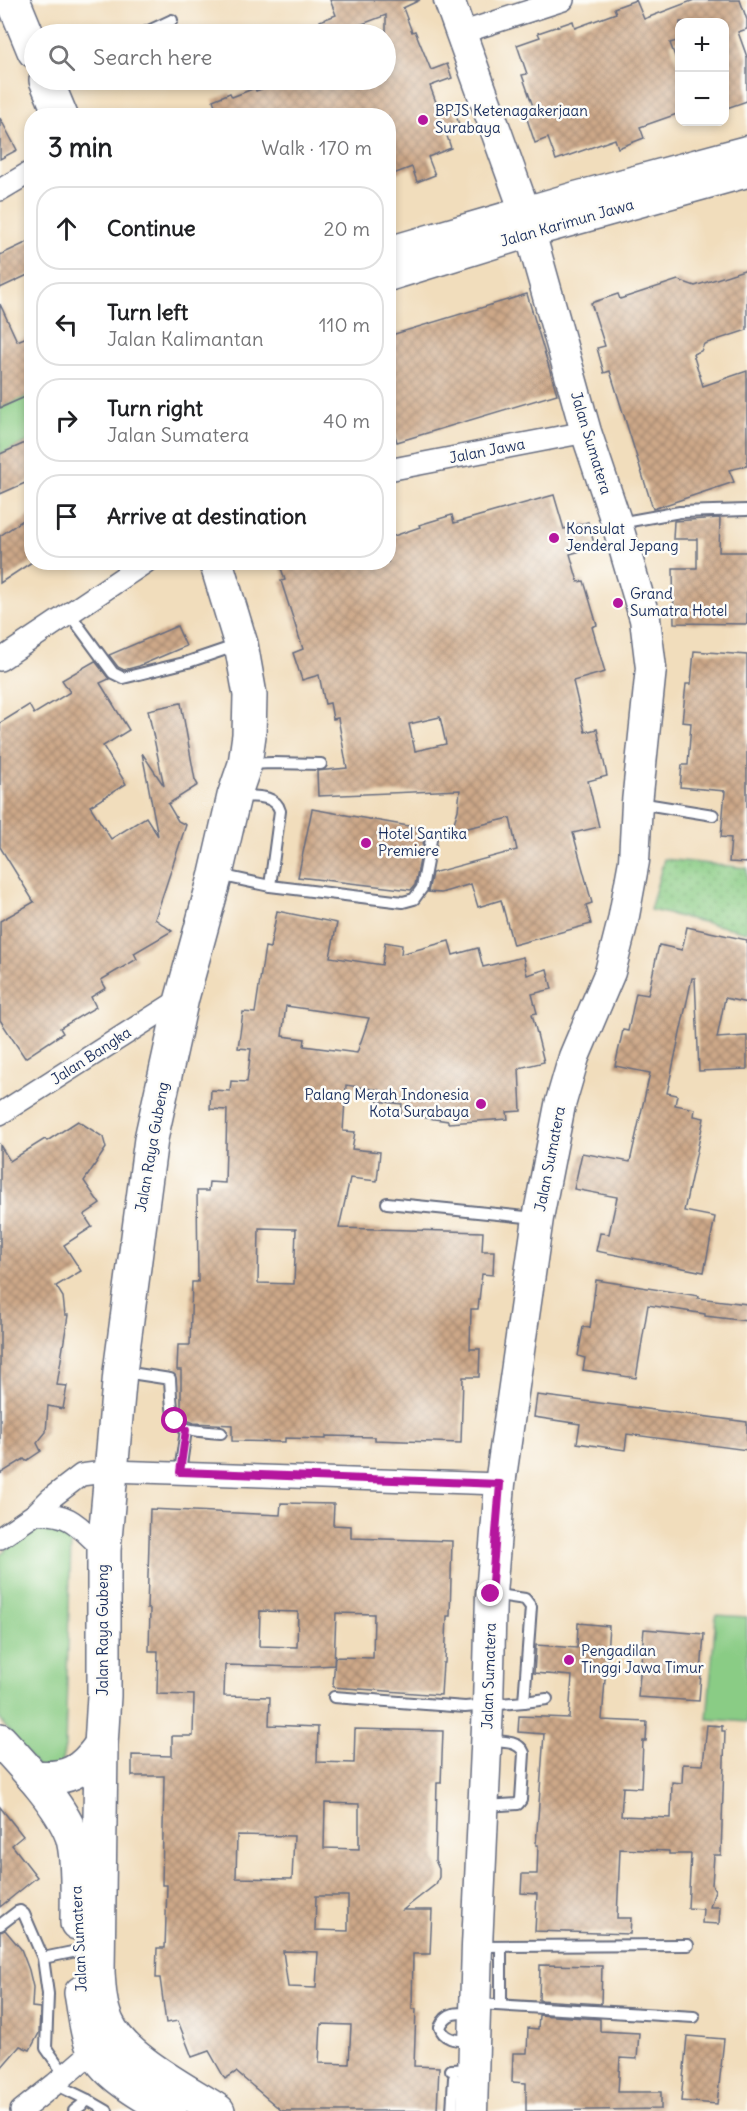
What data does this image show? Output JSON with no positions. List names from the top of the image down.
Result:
{
  "streets": {
    "highway": ["Jalan Sumatera", "Jalan Raya Gubeng"],
    "street": ["Jalan Karimun Jawa", "Jalan Jawa", "Jalan Bangka"]
  },
  "crossings": [
    ["Jalan Karimun Jawa", "Jalan Sumatera"],
    ["Jalan Sumatera", "Jalan Jawa"],
    ["Jalan Sumatera", "Jalan Raya Gubeng"],
    ["Jalan Bangka", "Jalan Raya Gubeng"]
  ],
  "places": [
    "BPJS Ketenagakerjaan Surabaya",
    "Konsulat Jenderal Jepang",
    "Grand Sumatra Hotel",
    "Hotel Santika Premiere",
    "Palang Merah Indonesia Kota Surabaya",
    "Pengadilan Tinggi Jawa Timur"
  ],
  "page": {
    "map_buttons": ["+", "−"],
    "search": "Search here",
    "heading": ["3 min", "Walk · 170 m"],
    "list": [
      ["Continue", "20 m"],
      ["Turn left", "Jalan Kalimantan", "110 m"],
      ["Turn right", "Jalan Sumatera", "40 m"],
      "Arrive at destination"
    ]
  }
}
